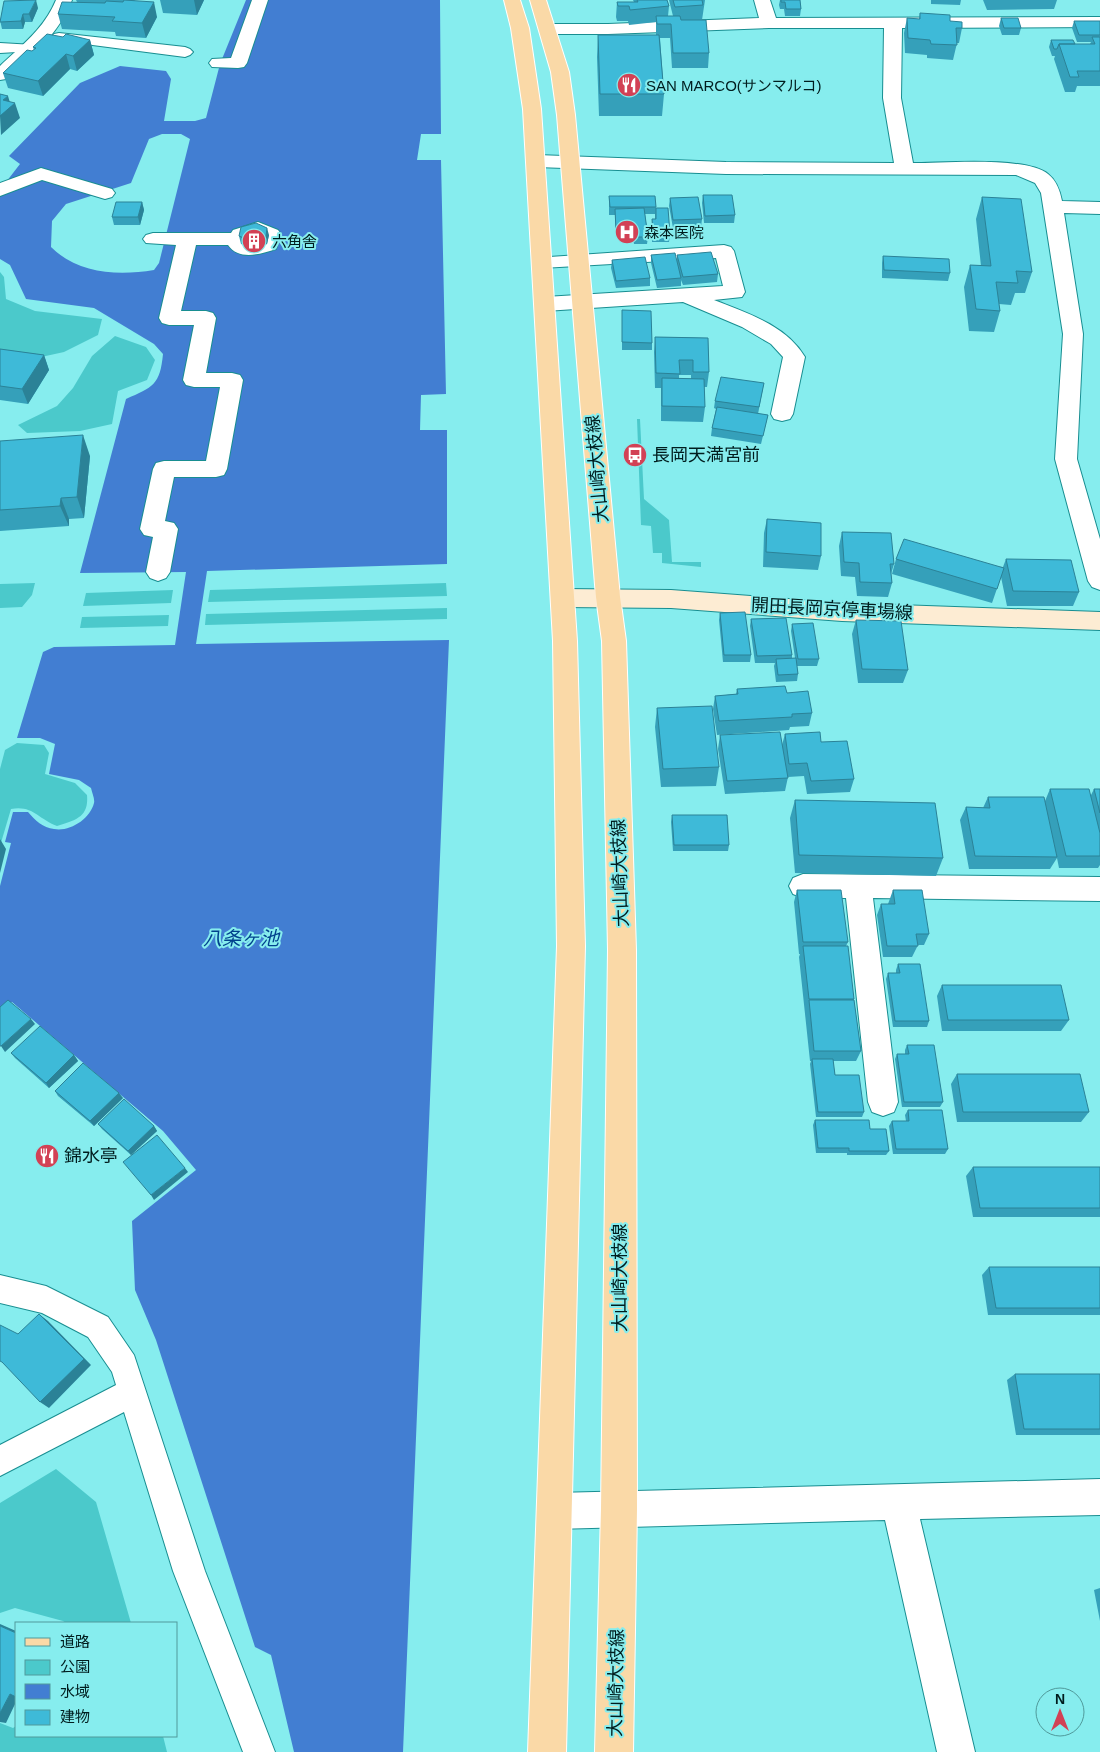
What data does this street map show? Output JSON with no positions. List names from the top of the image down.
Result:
{
  "streets": {
    "main road": ["大山崎大枝線", "開田長岡京停車場線"]
  },
  "crossings": [
    ["大山崎大枝線", "開田長岡京停車場線"]
  ],
  "water": ["八条ヶ池"],
  "places": {
    "restaurant": ["SAN MARCO(サンマルコ)", "錦水亭"],
    "hospital": ["森本医院"],
    "building": ["六角舎"],
    "bus stop": ["長岡天満宮前"]
  },
  "legend": [
    "道路",
    "公園",
    "水域",
    "建物"
  ],
  "north": "top"
}
